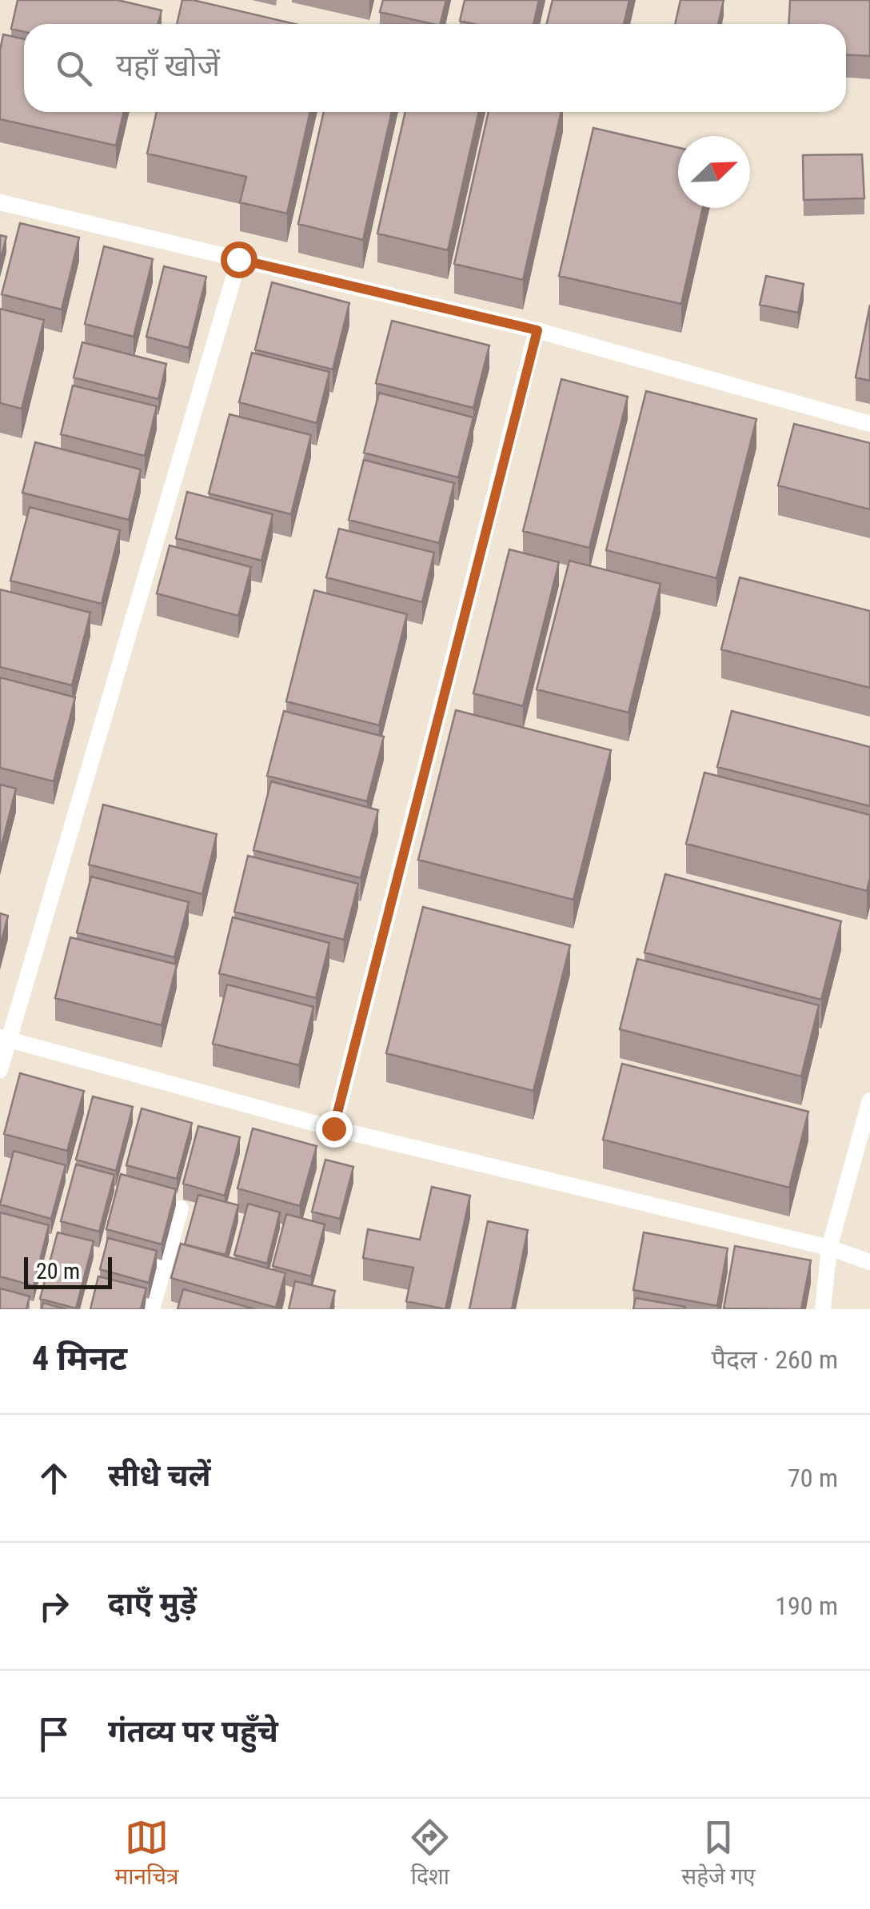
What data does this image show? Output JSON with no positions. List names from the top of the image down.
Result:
{
  "scale_bar": "20 m",
  "north": "top right",
  "page": {
    "search": "यहाँ खोजें",
    "scale": "20 m",
    "heading": ["4 मिनट", "पैदल · 260 m"],
    "list": [
      ["सीधे चलें", "70 m"],
      ["दाएँ मुड़ें", "190 m"],
      "गंतव्य पर पहुँचे"
    ],
    "nav": ["मानचित्र", "दिशा", "सहेजे गए"]
  }
}
